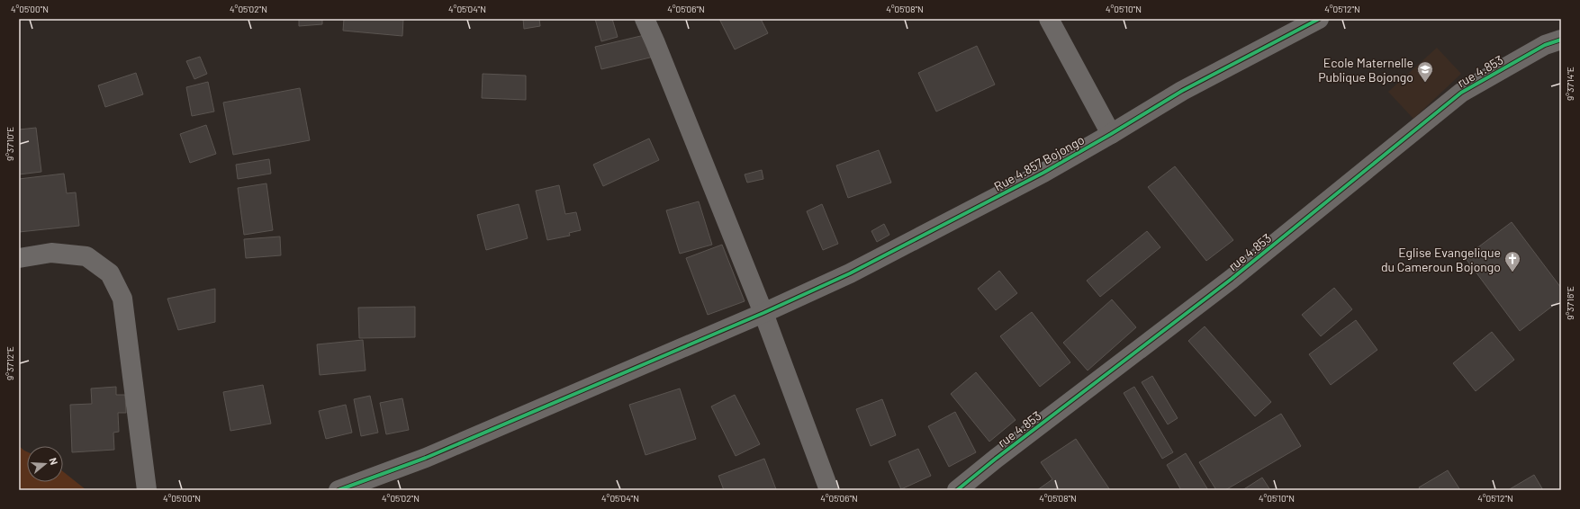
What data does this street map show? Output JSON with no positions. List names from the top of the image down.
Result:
{
  "streets": {
    "street": ["rue 4.853", "Rue 4.857 Bojongo"]
  },
  "places": {
    "school or university": ["Ecole Maternelle Publique Bojongo"],
    "church": ["Eglise Evangelique du Cameroun Bojongo"]
  },
  "north": "right",
  "coordinates": [
    "4°05'00\"N",
    "4°05'02\"N",
    "4°05'04\"N",
    "4°05'06\"N",
    "4°05'08\"N",
    "4°05'10\"N",
    "4°05'12\"N",
    "9°37'14\"E",
    "9°37'10\"E",
    "9°37'16\"E",
    "9°37'12\"E"
  ]
}
